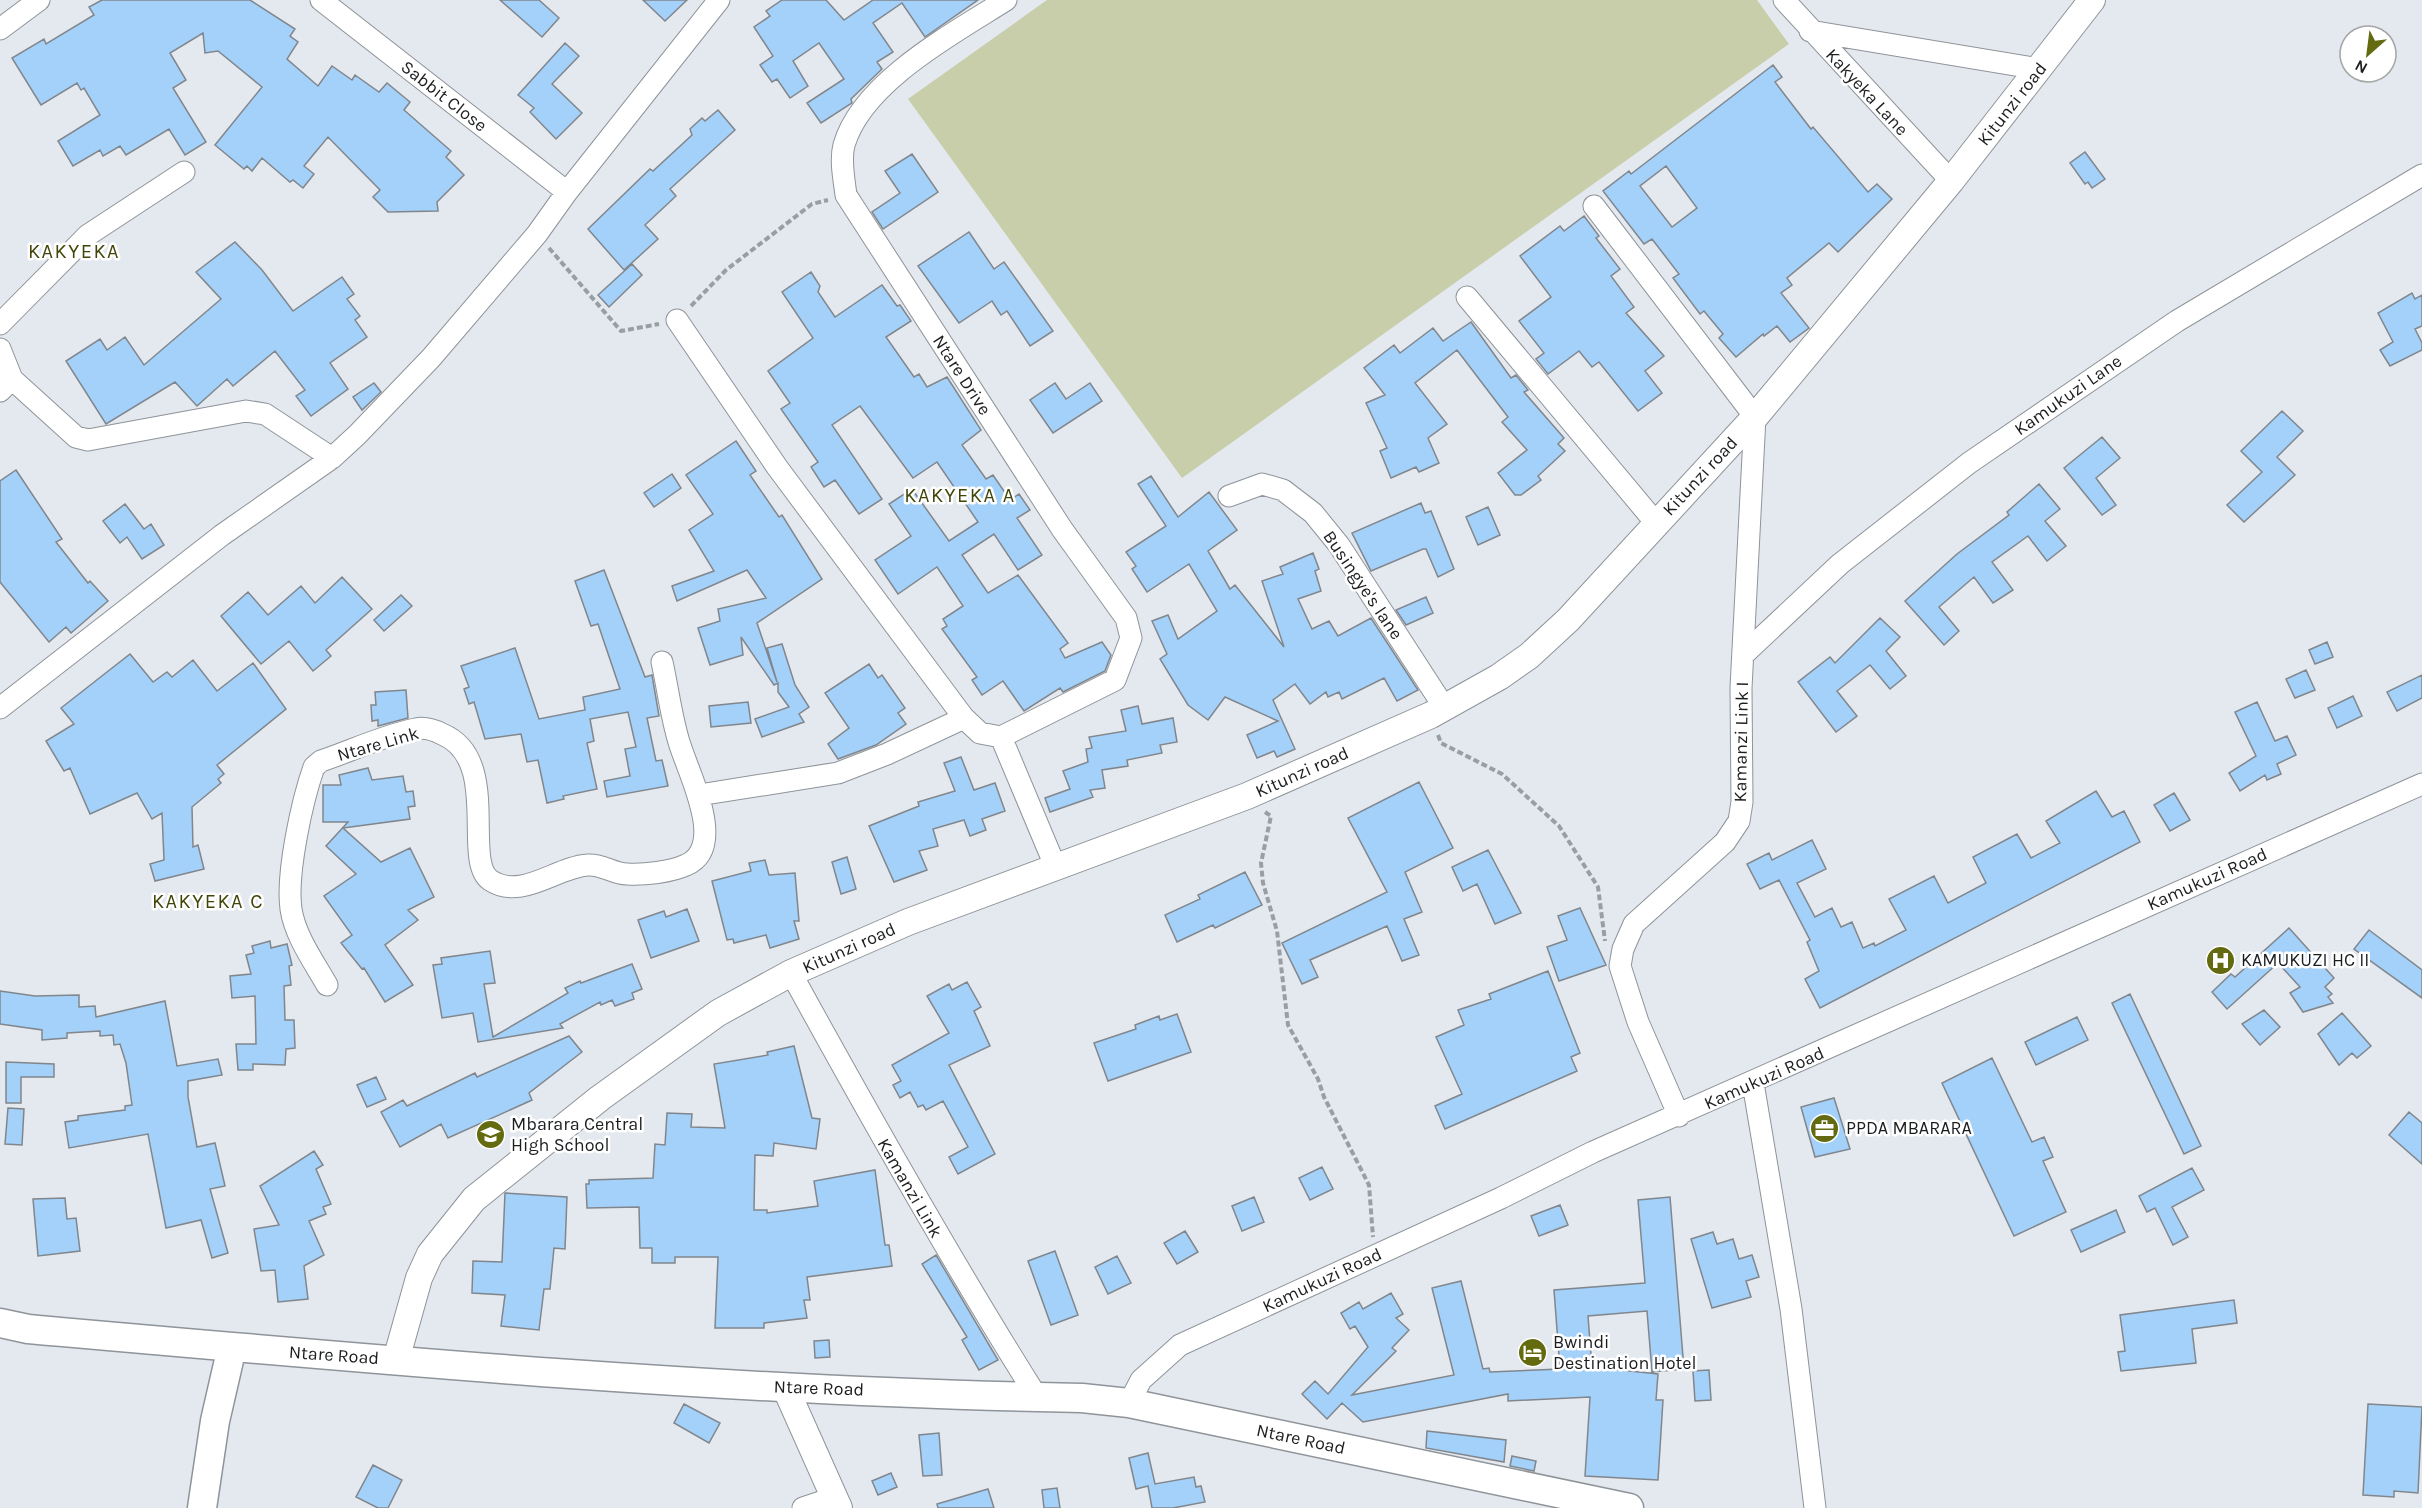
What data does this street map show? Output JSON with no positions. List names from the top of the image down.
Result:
{
  "streets": {
    "main road": ["Ntare Road"],
    "street": [
      "Kakyeka Lane",
      "Sabbit Close",
      "Kitunzi road",
      "Ntare Drive",
      "Kamukuzi Lane",
      "Busingye's lane",
      "Kamanzi Link I",
      "Ntare Link",
      "Kamukuzi Road",
      "Kamanzi Link"
    ]
  },
  "crossings": [
    ["Kakyeka Lane", "Kitunzi road"],
    ["Kitunzi road", "Busingye's lane"],
    ["Kitunzi road", "Kamanzi Link I"],
    ["Kitunzi road", "Kamanzi Link"],
    ["Kitunzi road", "Ntare Road"],
    ["Kamukuzi Lane", "Kamanzi Link I"],
    ["Kamukuzi Road", "Ntare Road"],
    ["Kamanzi Link", "Ntare Road"]
  ],
  "districts": ["KAKYEKA", "KAKYEKA A", "KAKYEKA C"],
  "places": {
    "hospital": ["KAMUKUZI HC II"],
    "office": ["PPDA MBARARA"],
    "school or university": ["Mbarara Central High School"],
    "hotel": ["Bwindi Destination Hotel"]
  },
  "north": "bottom left"
}
